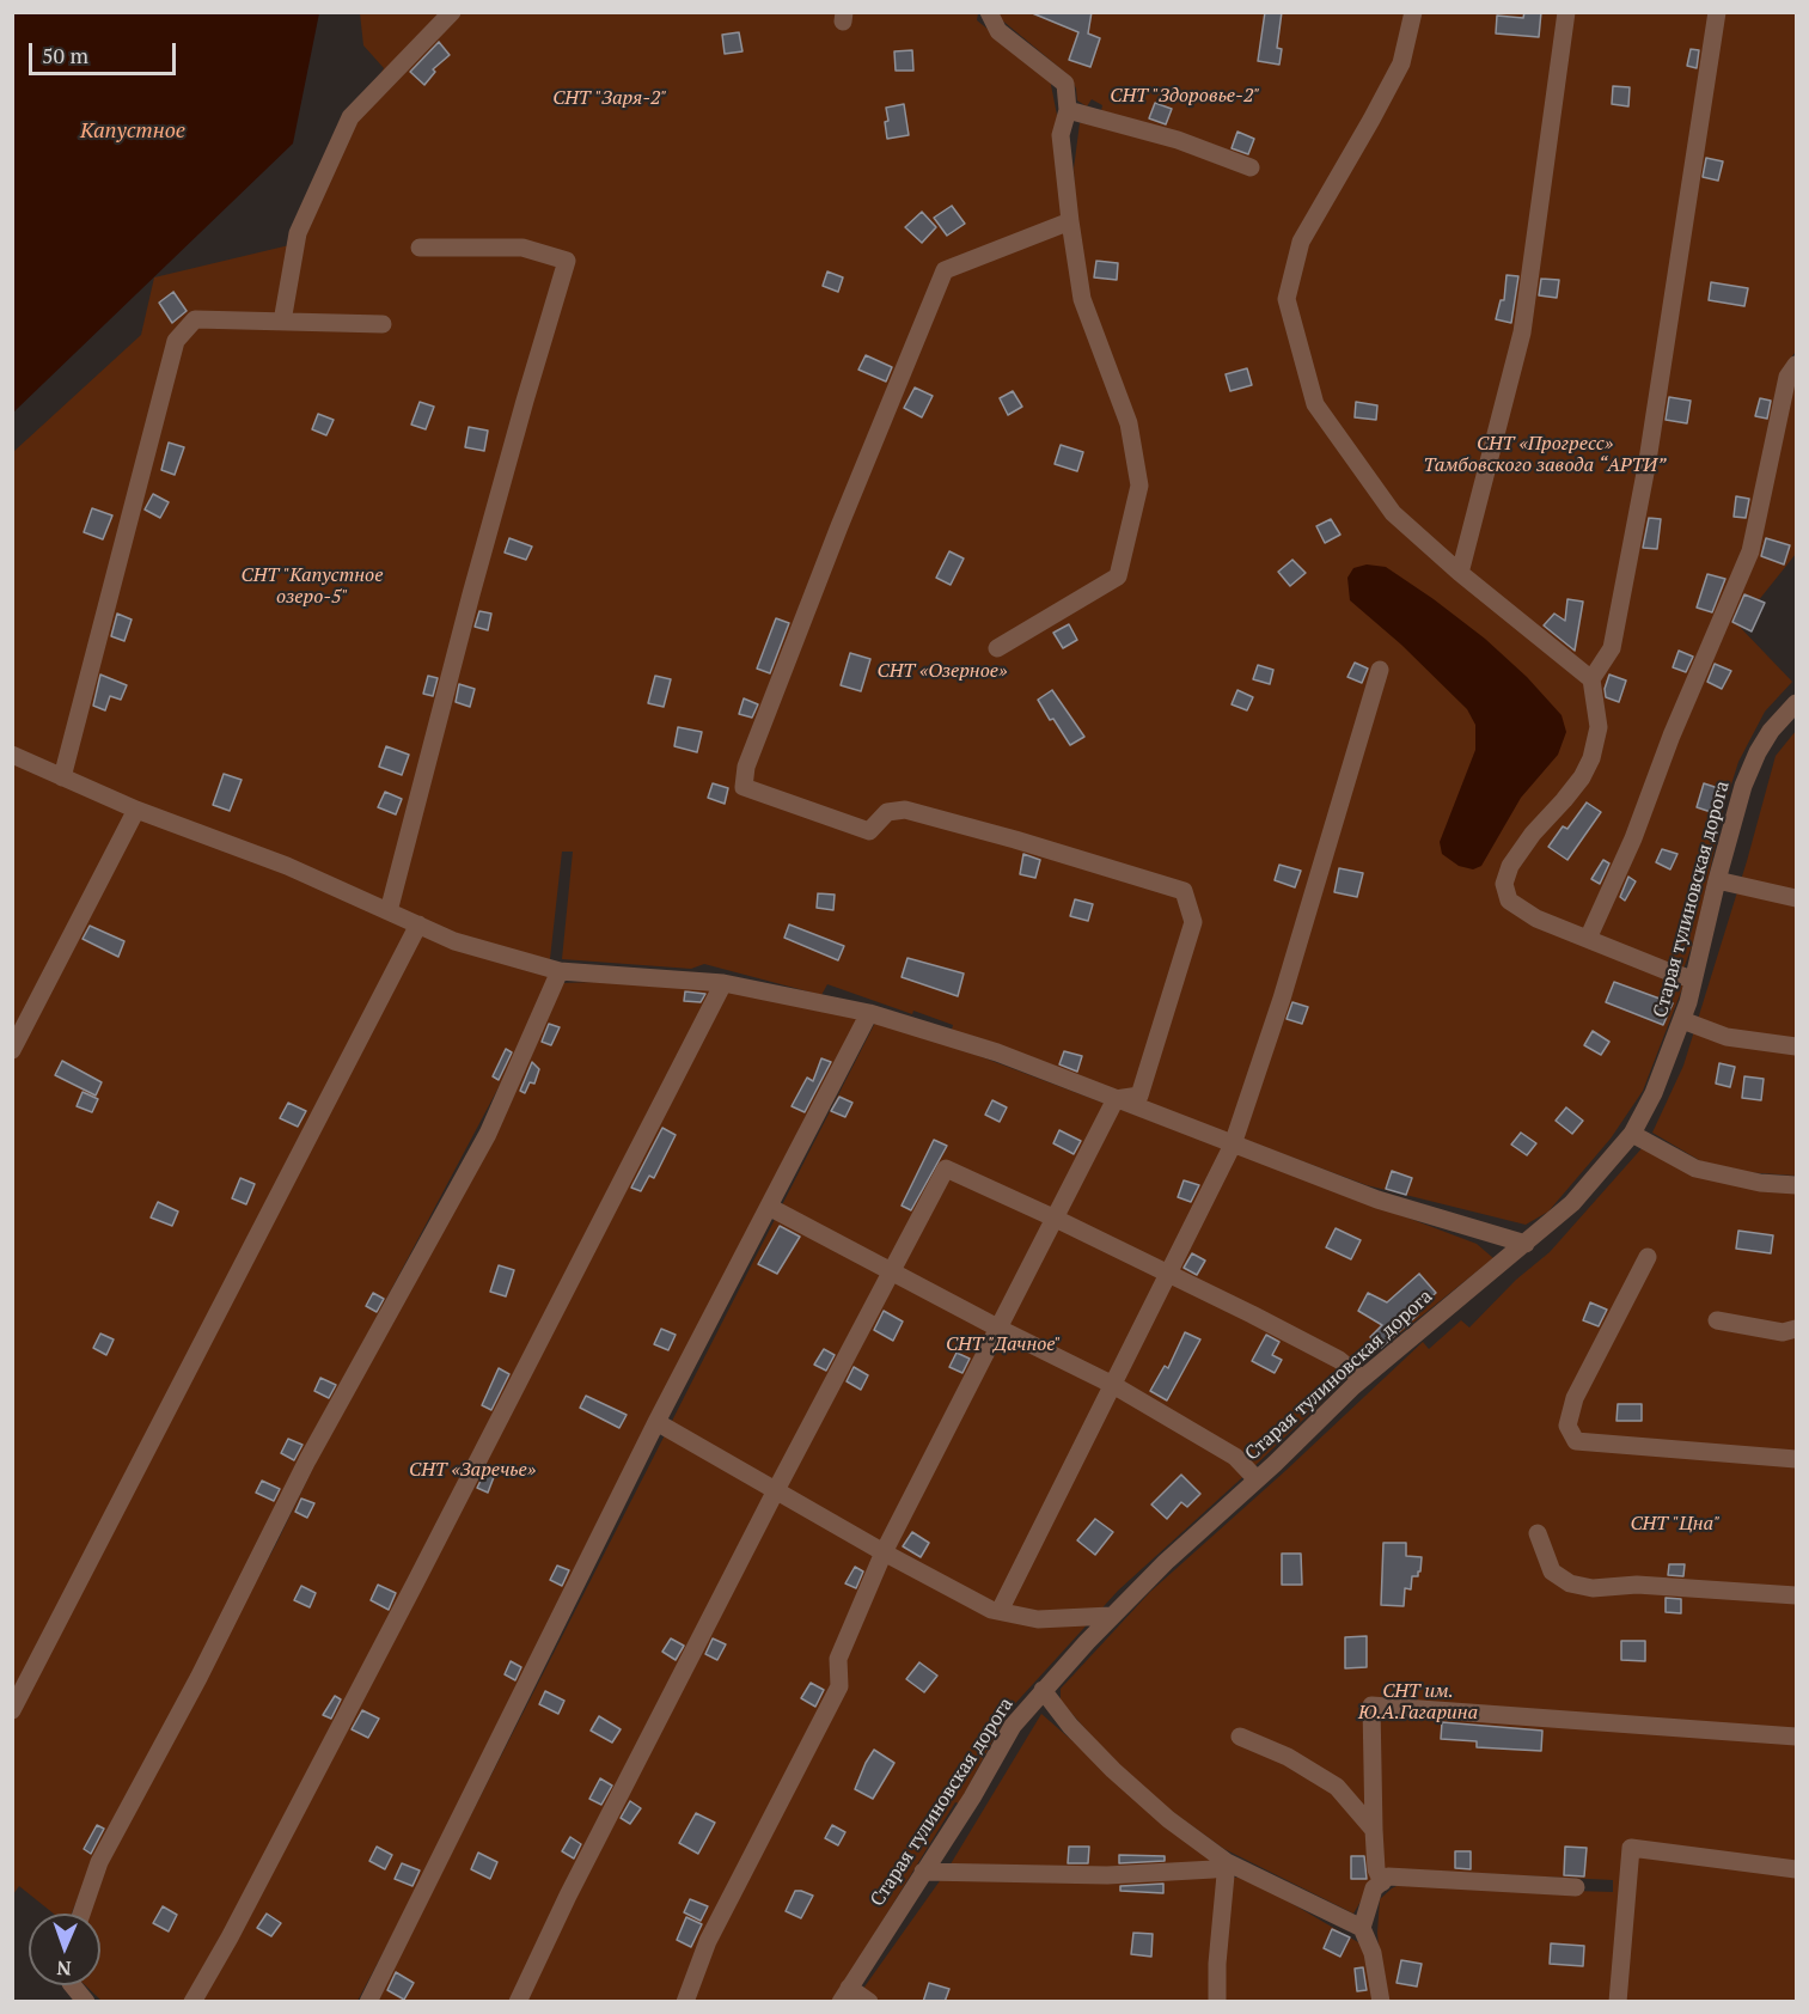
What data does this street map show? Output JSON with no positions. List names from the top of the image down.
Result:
{
  "streets": {
    "street": ["Старая тулиновская дорога"]
  },
  "water": ["Капустное"],
  "parks": [
    "СНТ \"Здоровье-2\"",
    "СНТ \"Заря-2\"",
    "СНТ «Прогресс» Тамбовского завода “АРТИ”",
    "СНТ \"Капустное озеро-5\"",
    "СНТ «Озерное»",
    "СНТ \"Дачное\"",
    "СНТ «Заречье»",
    "СНТ \"Цна\"",
    "СНТ им. Ю.А.Гагарина"
  ],
  "scale_bar": "50 m",
  "north": "bottom"
}
